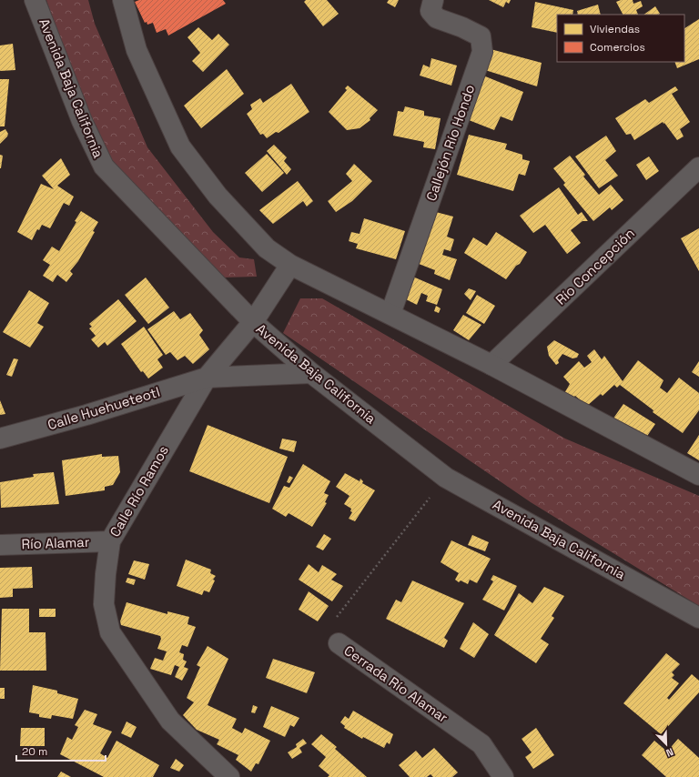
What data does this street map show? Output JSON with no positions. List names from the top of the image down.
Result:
{
  "streets": {
    "street": [
      "Avenida Baja California",
      "Callejón Río Hondo",
      "Río Concepción",
      "Calle Huehueteotl",
      "Calle Río Ramos",
      "Río Alamar",
      "Cerrada Río Alamar"
    ]
  },
  "crossings": [
    ["Avenida Baja California", "Calle Huehueteotl"],
    ["Avenida Baja California", "Calle Río Ramos"],
    ["Avenida Baja California", "Cerrada Río Alamar"],
    ["Calle Huehueteotl", "Calle Río Ramos"],
    ["Calle Río Ramos", "Río Alamar"]
  ],
  "legend": ["Viviendas", "Comercios"],
  "scale_bar": "20 m",
  "north": "bottom right"
}
